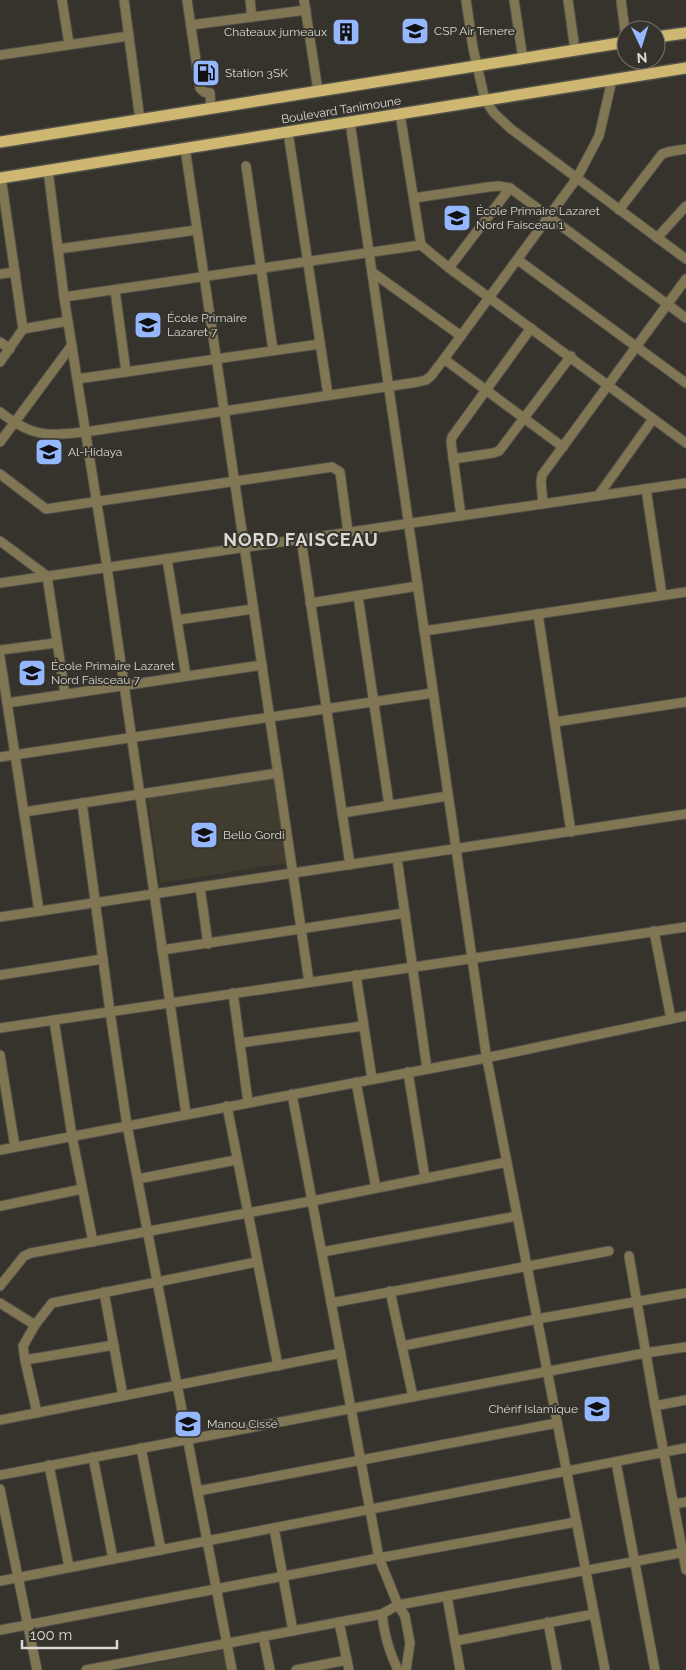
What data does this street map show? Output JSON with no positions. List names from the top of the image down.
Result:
{
  "streets": {
    "main road": ["Boulevard Tanimoune"]
  },
  "districts": ["NORD FAISCEAU"],
  "places": {
    "school or university": [
      "CSP Air Tenere",
      "École Primaire Lazaret Nord Faisceau 1",
      "École Primaire Lazaret 7",
      "Al-Hidaya",
      "École Primaire Lazaret Nord Faisceau 7",
      "Bello Gordi",
      "Chérif Islamique",
      "Manou Cissé"
    ],
    "building": ["Chateaux jumeaux"],
    "fuel station": ["Station 3SK"]
  },
  "scale_bar": "100 m",
  "north": "bottom"
}
